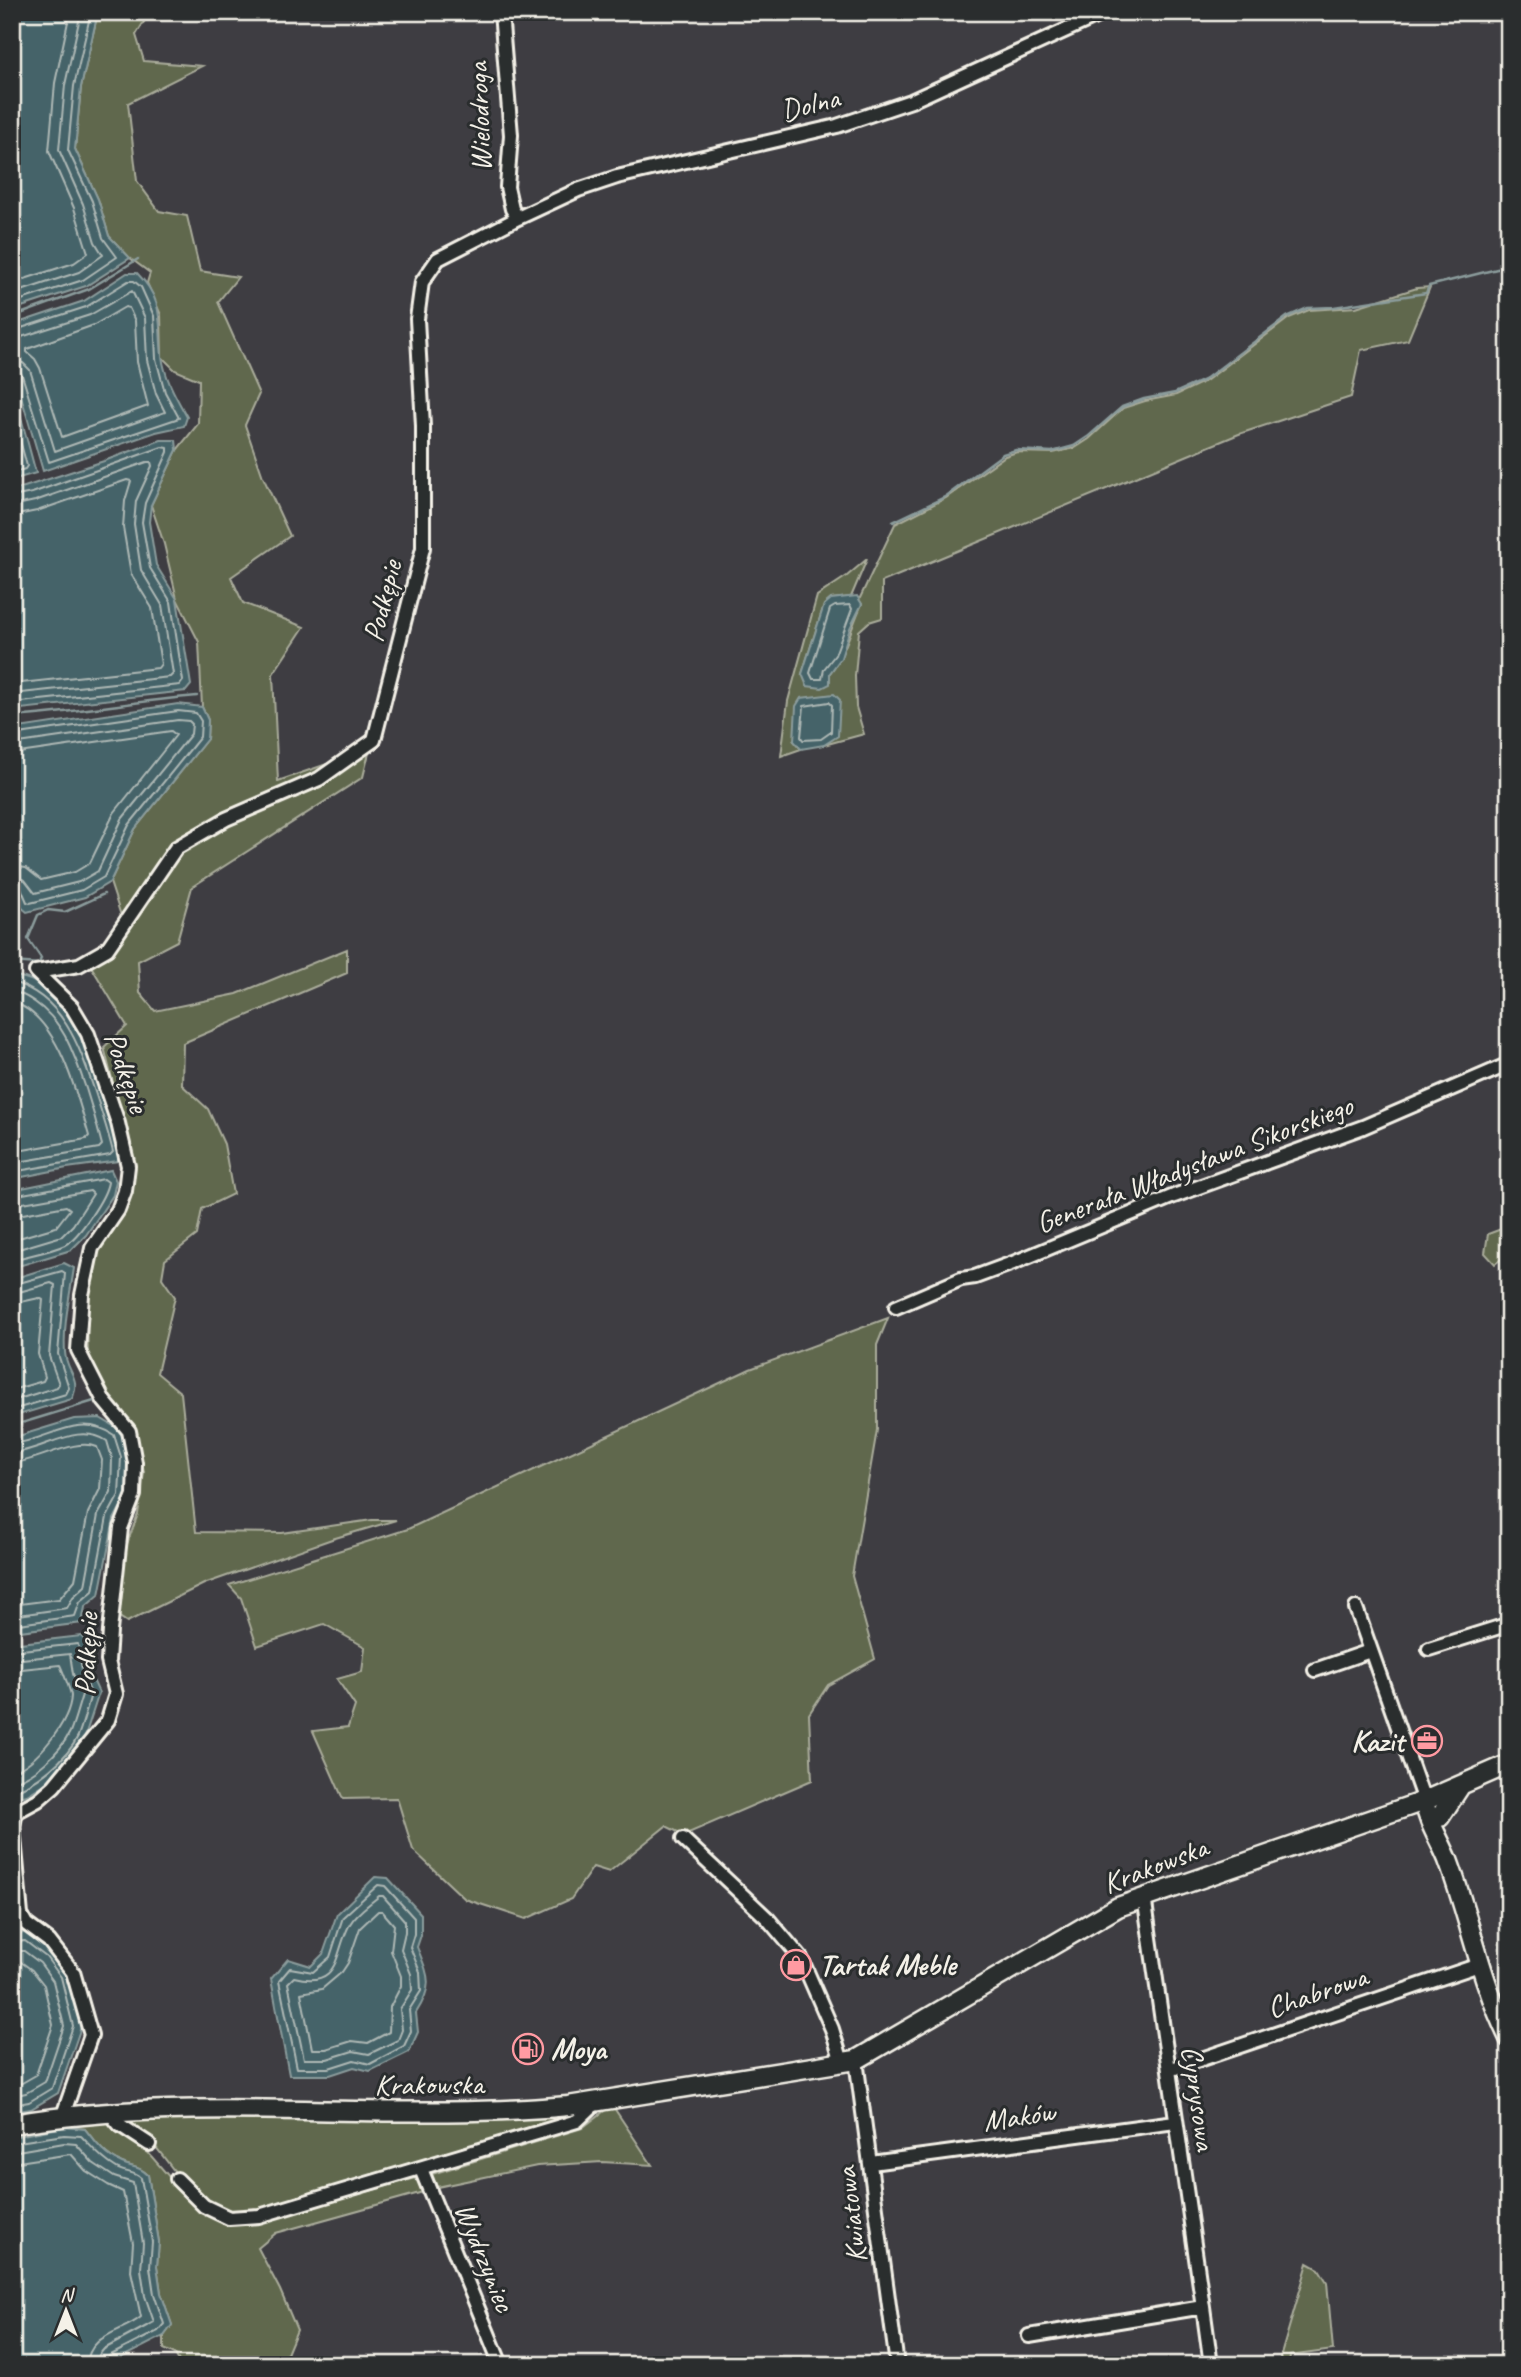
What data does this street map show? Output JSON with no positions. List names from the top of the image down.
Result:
{
  "streets": {
    "street": [
      "Dolna",
      "Wielodroga",
      "Podkępie",
      "Generała Władysława Sikorskiego",
      "Krakowska",
      "Chabrowa",
      "Cyprysowa",
      "Maków",
      "Kwiatowa",
      "Wydrzyniec"
    ]
  },
  "crossings": [
    ["Dolna", "Wielodroga"],
    ["Dolna", "Podkępie"],
    ["Wielodroga", "Podkępie"],
    ["Podkępie", "Krakowska"],
    ["Krakowska", "Cyprysowa"],
    ["Krakowska", "Kwiatowa"],
    ["Chabrowa", "Cyprysowa"],
    ["Cyprysowa", "Maków"],
    ["Maków", "Kwiatowa"]
  ],
  "places": {
    "office": ["Kazit"],
    "shop": ["Tartak Meble"],
    "fuel station": ["Moya"]
  },
  "north": "top"
}
